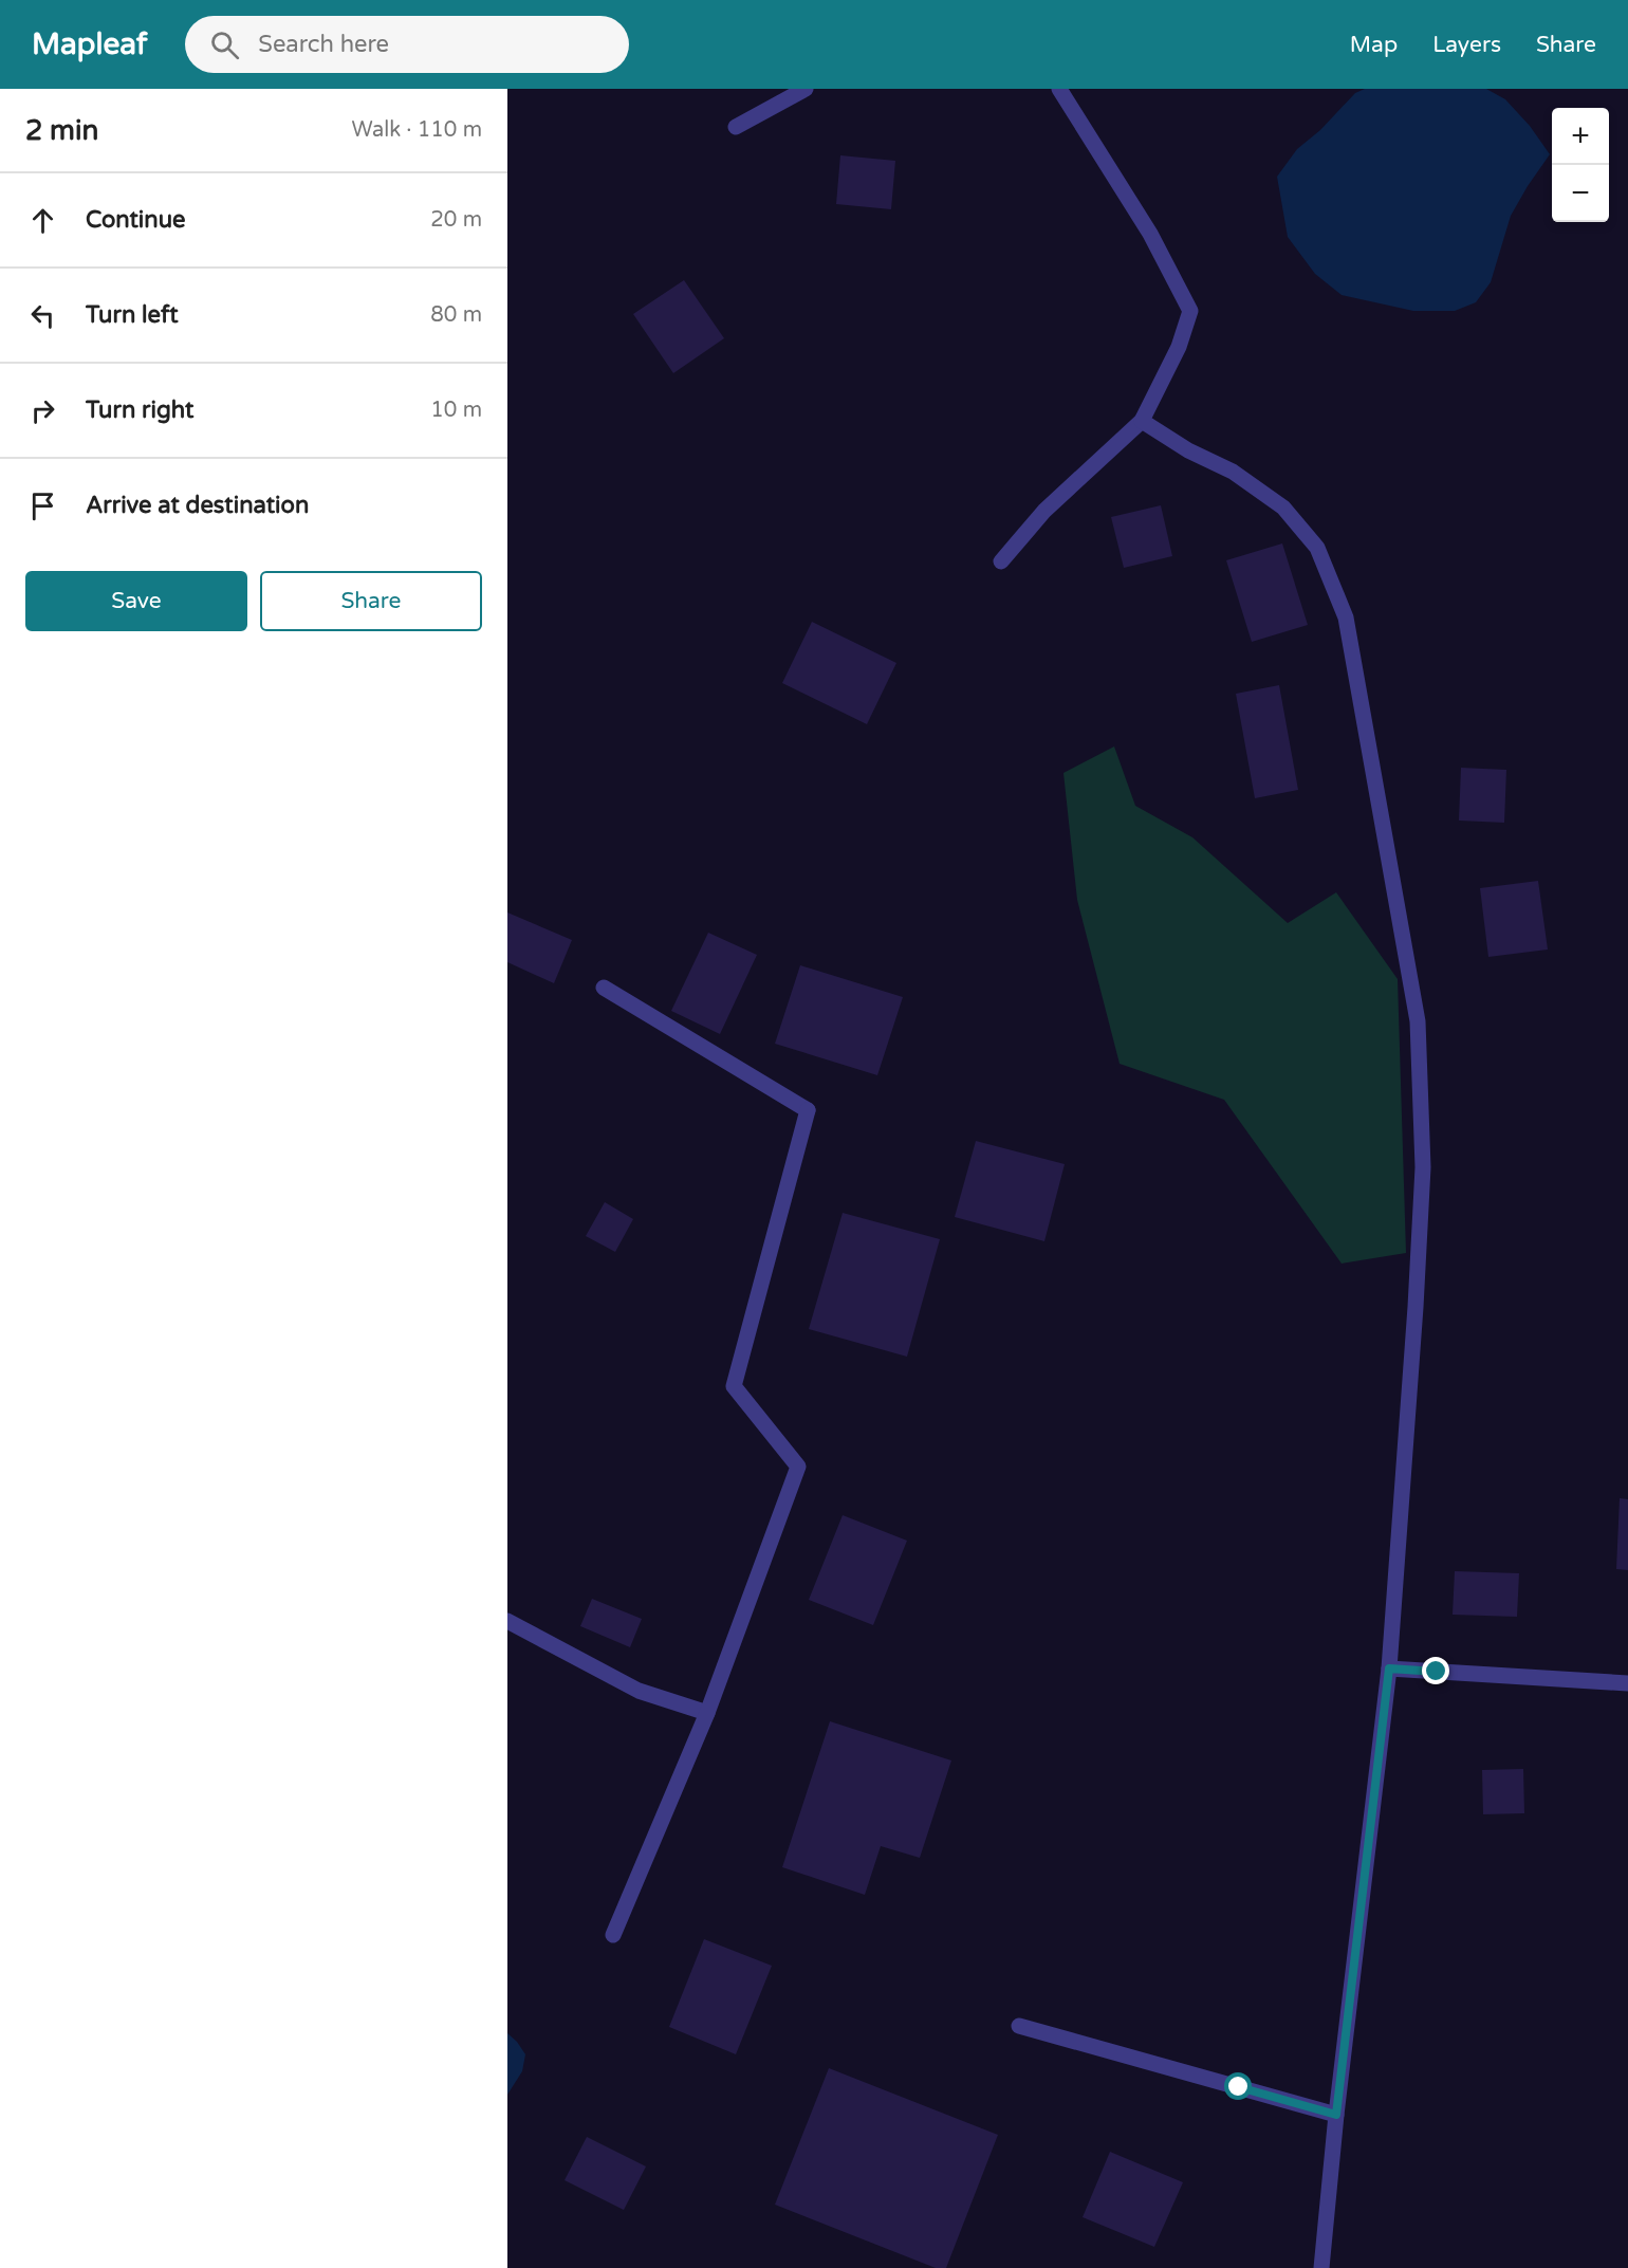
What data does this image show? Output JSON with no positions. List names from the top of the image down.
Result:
{
  "page": {
    "header": "Mapleaf",
    "search": "Search here",
    "nav": ["Map", "Layers", "Share"],
    "heading": ["2 min", "Walk · 110 m"],
    "map_buttons": ["+", "−"],
    "list": [
      ["Continue", "20 m"],
      ["Turn left", "80 m"],
      ["Turn right", "10 m"],
      "Arrive at destination"
    ],
    "buttons": ["Save", "Share"]
  }
}
